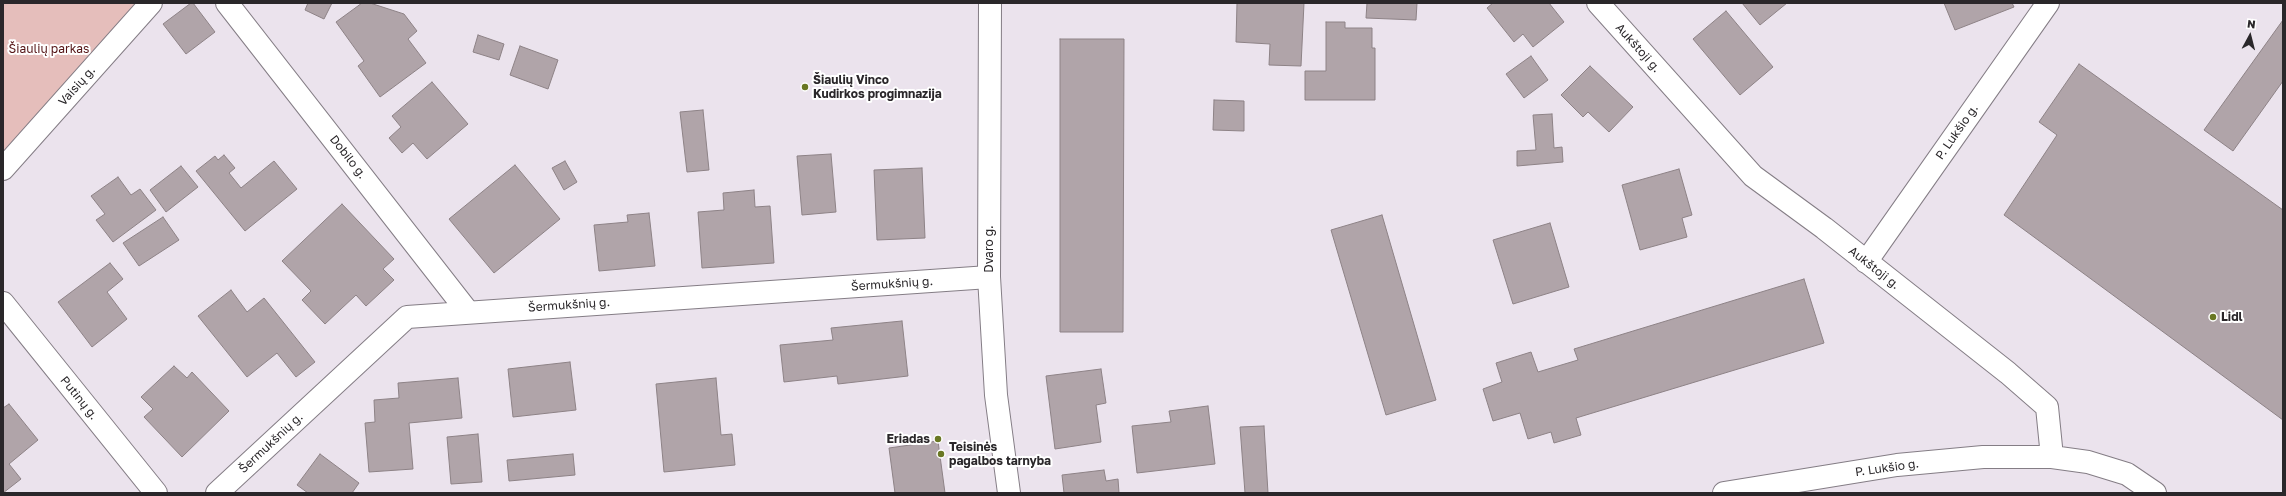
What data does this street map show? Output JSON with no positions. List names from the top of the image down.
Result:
{
  "streets": {
    "street": [
      "Aukštoji g.",
      "Vaisių g.",
      "P. Lukšio g.",
      "Dobilo g.",
      "Dvaro g.",
      "Šermukšnių g.",
      "Putinų g."
    ]
  },
  "crossings": [
    ["Aukštoji g.", "P. Lukšio g."],
    ["Dobilo g.", "Šermukšnių g."],
    ["Dvaro g.", "Šermukšnių g."]
  ],
  "parks": ["Šiaulių parkas"],
  "places": [
    "Šiaulių Vinco Kudirkos progimnazija",
    "Lidl",
    "Eriadas",
    "Teisinės pagalbos tarnyba"
  ],
  "north": "top"
}
